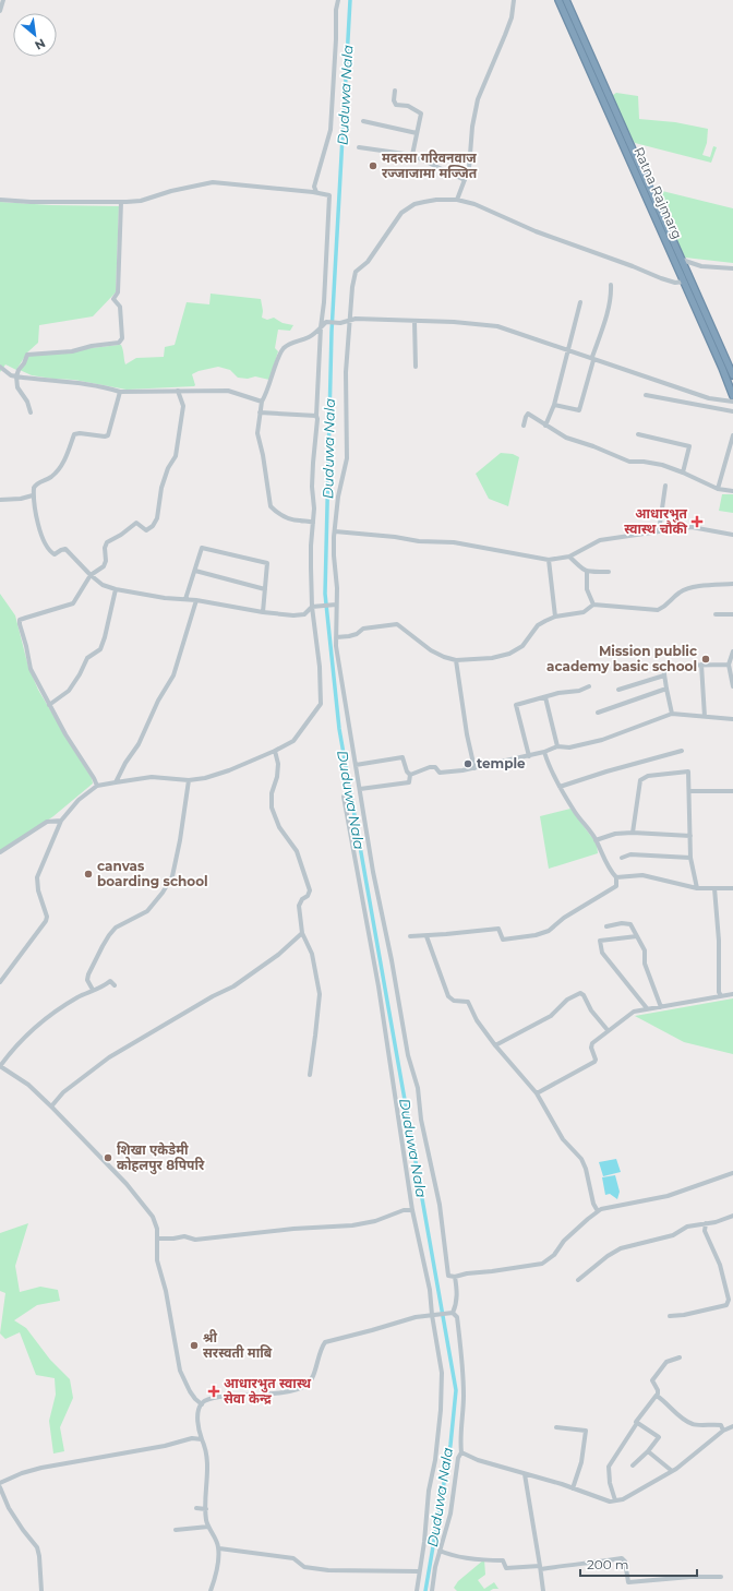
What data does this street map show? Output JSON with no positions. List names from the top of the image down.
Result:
{
  "streets": {
    "highway": ["Ratna Rajmarg"]
  },
  "water": ["Duduwa Nala"],
  "places": {
    "other": [
      "मदरसा गरिवनवाज रज्जाजामा मज्जित",
      "Mission public academy basic school",
      "temple",
      "canvas boarding school",
      "शिखा एकेडेमी कोहलपुर 8पिपरि",
      "श्री सरस्वती माबि"
    ],
    "health": ["आधारभुत स्वास्थ चौकी", "आधारभुत स्वास्थ सेवा केन्द्र"]
  },
  "scale_bar": "200 m",
  "north": "bottom right"
}
